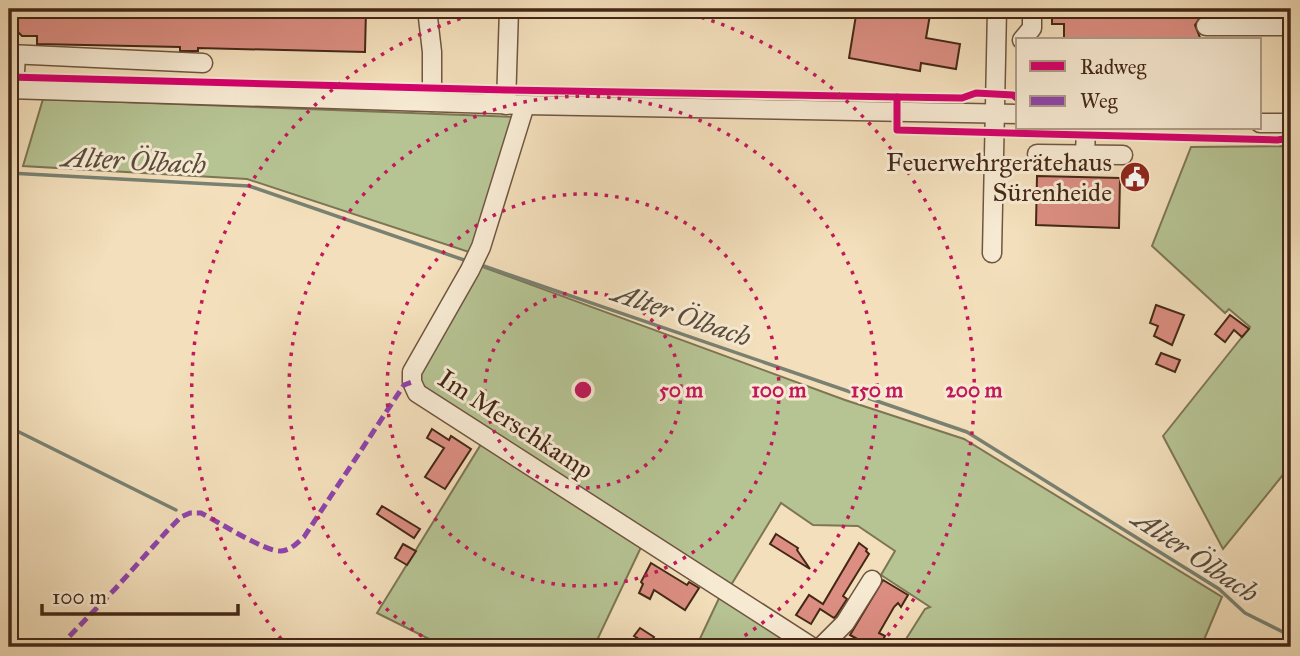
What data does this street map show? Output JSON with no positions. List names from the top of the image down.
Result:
{
  "streets": {
    "street": ["Im Merschkamp"]
  },
  "water": ["Alter Ölbach"],
  "places": {
    "public building": ["Feuerwehrgerätehaus Sürenheide"]
  },
  "legend": ["Radweg", "Weg"],
  "scale_bar": "100 m",
  "rings": [
    "50 m",
    "100 m",
    "150 m",
    "200 m"
  ]
}
